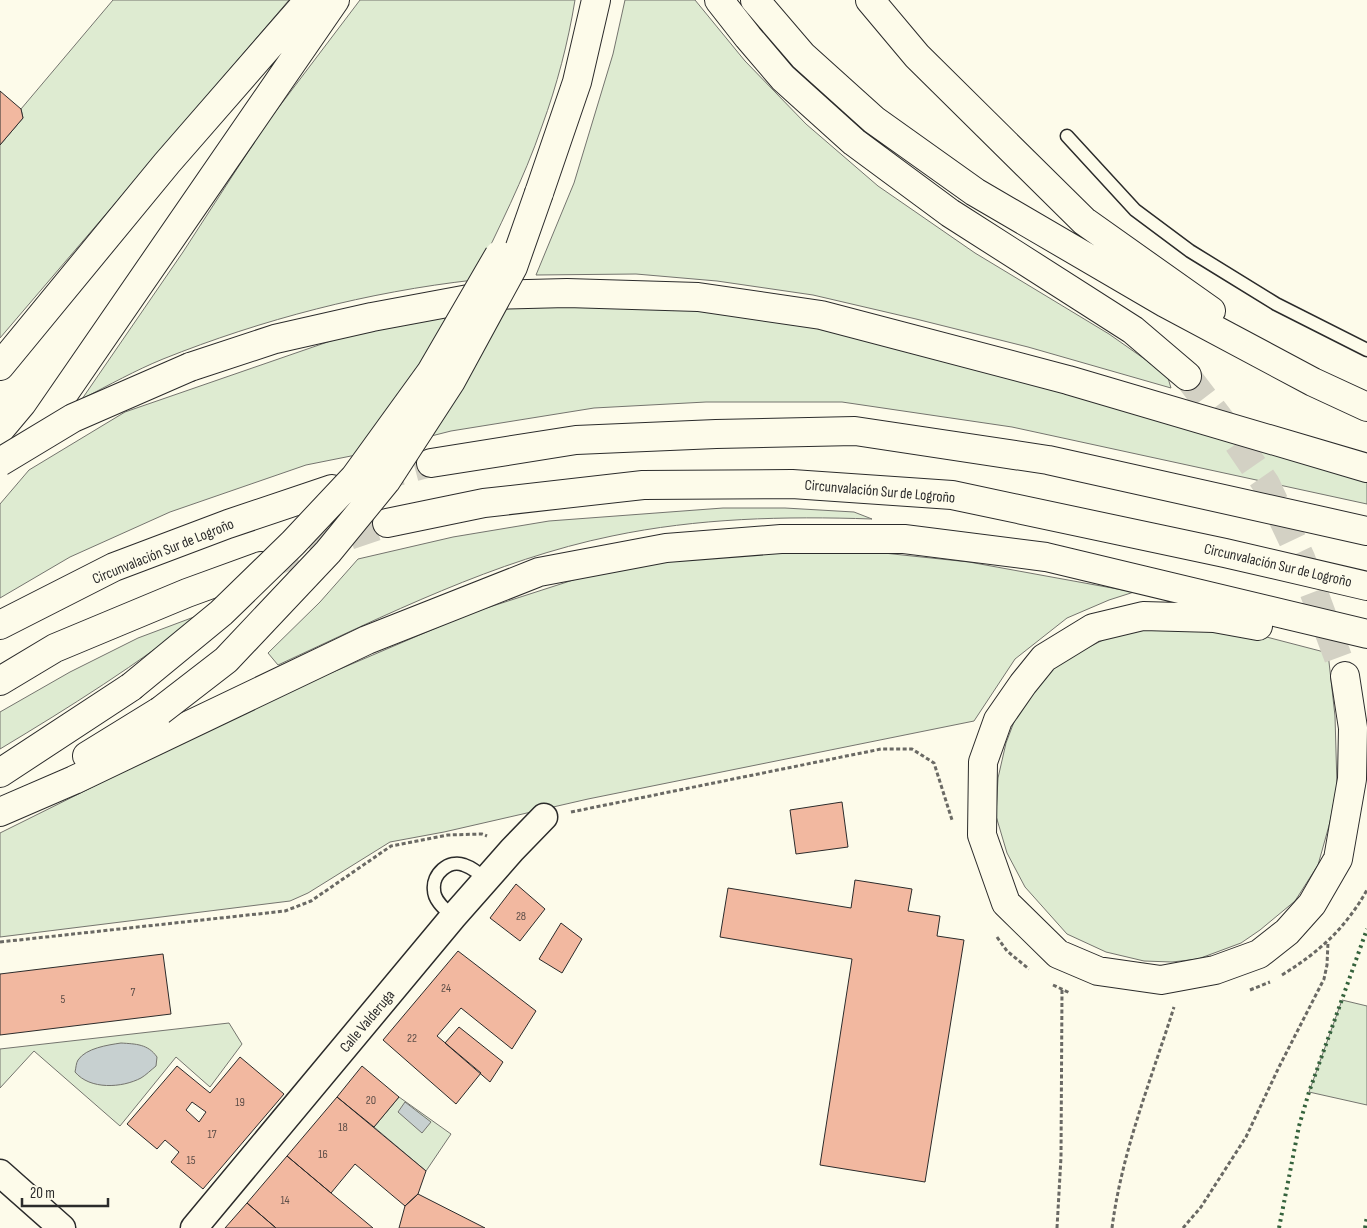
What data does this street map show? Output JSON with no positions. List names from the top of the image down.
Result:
{
  "streets": {
    "highway": ["Circunvalación Sur de Logroño"],
    "street": ["Calle Valderuga"]
  },
  "house_numbers": [
    "28",
    "24",
    "7",
    "5",
    "22",
    "20",
    "19",
    "18",
    "17",
    "16",
    "15",
    "14"
  ],
  "scale_bar": "20 m"
}
